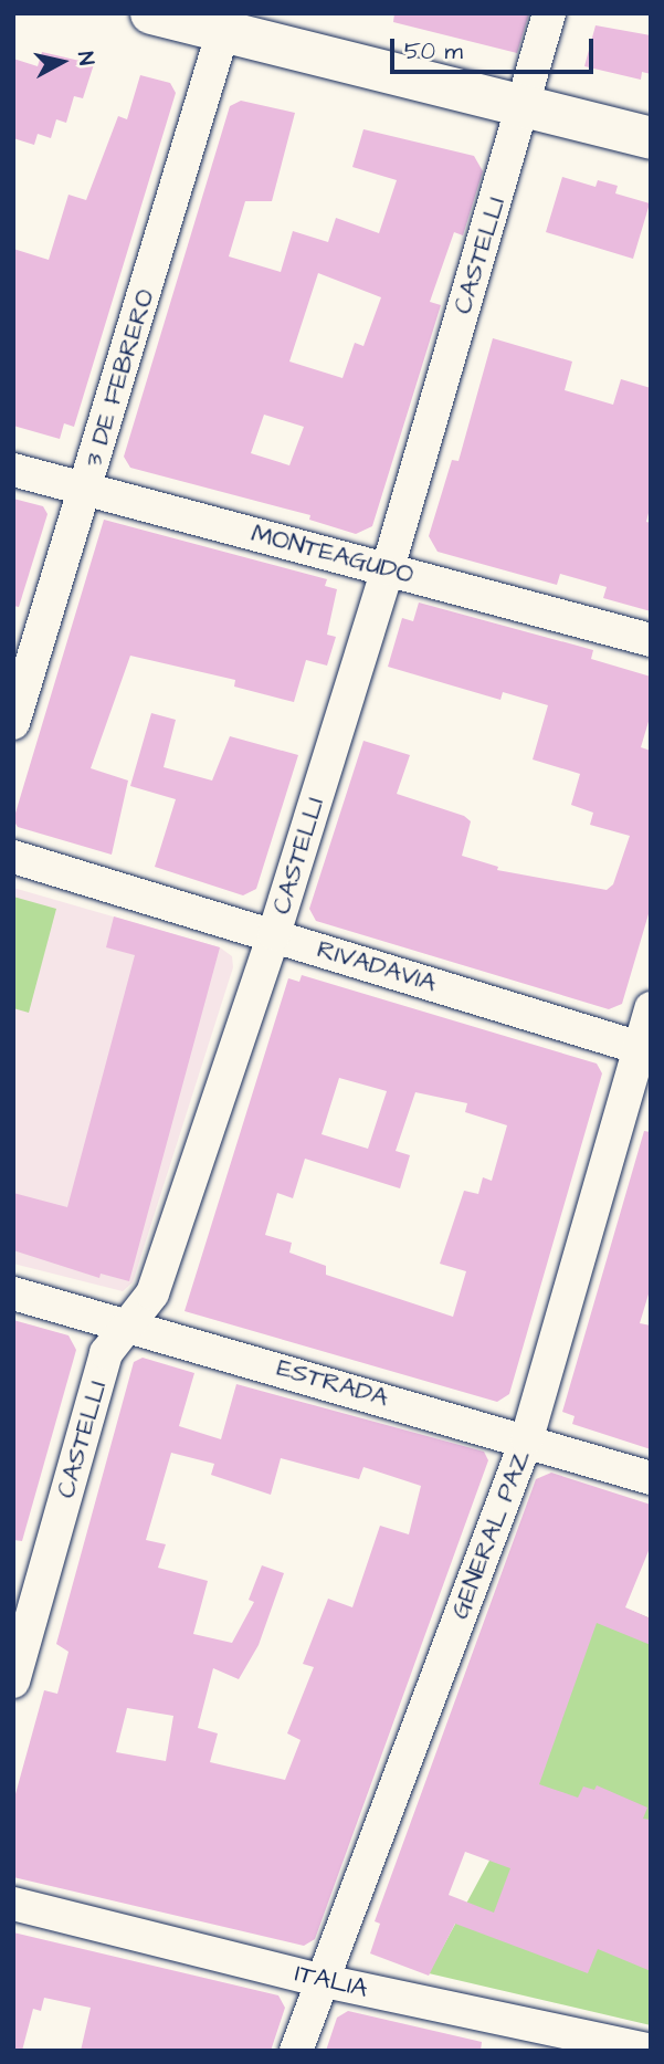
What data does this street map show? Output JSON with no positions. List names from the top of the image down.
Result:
{
  "streets": {
    "street": [
      "CASTELLI",
      "3 DE FEBRERO",
      "MONTEAGUDO",
      "RIVADAVIA",
      "ESTRADA",
      "GENERAL PAZ",
      "ITALIA"
    ]
  },
  "crossings": [
    ["CASTELLI", "MONTEAGUDO"],
    ["CASTELLI", "RIVADAVIA"],
    ["CASTELLI", "ESTRADA"],
    ["3 DE FEBRERO", "MONTEAGUDO"],
    ["RIVADAVIA", "GENERAL PAZ"],
    ["ESTRADA", "GENERAL PAZ"],
    ["GENERAL PAZ", "ITALIA"]
  ],
  "scale_bar": "50 m",
  "north": "right"
}
